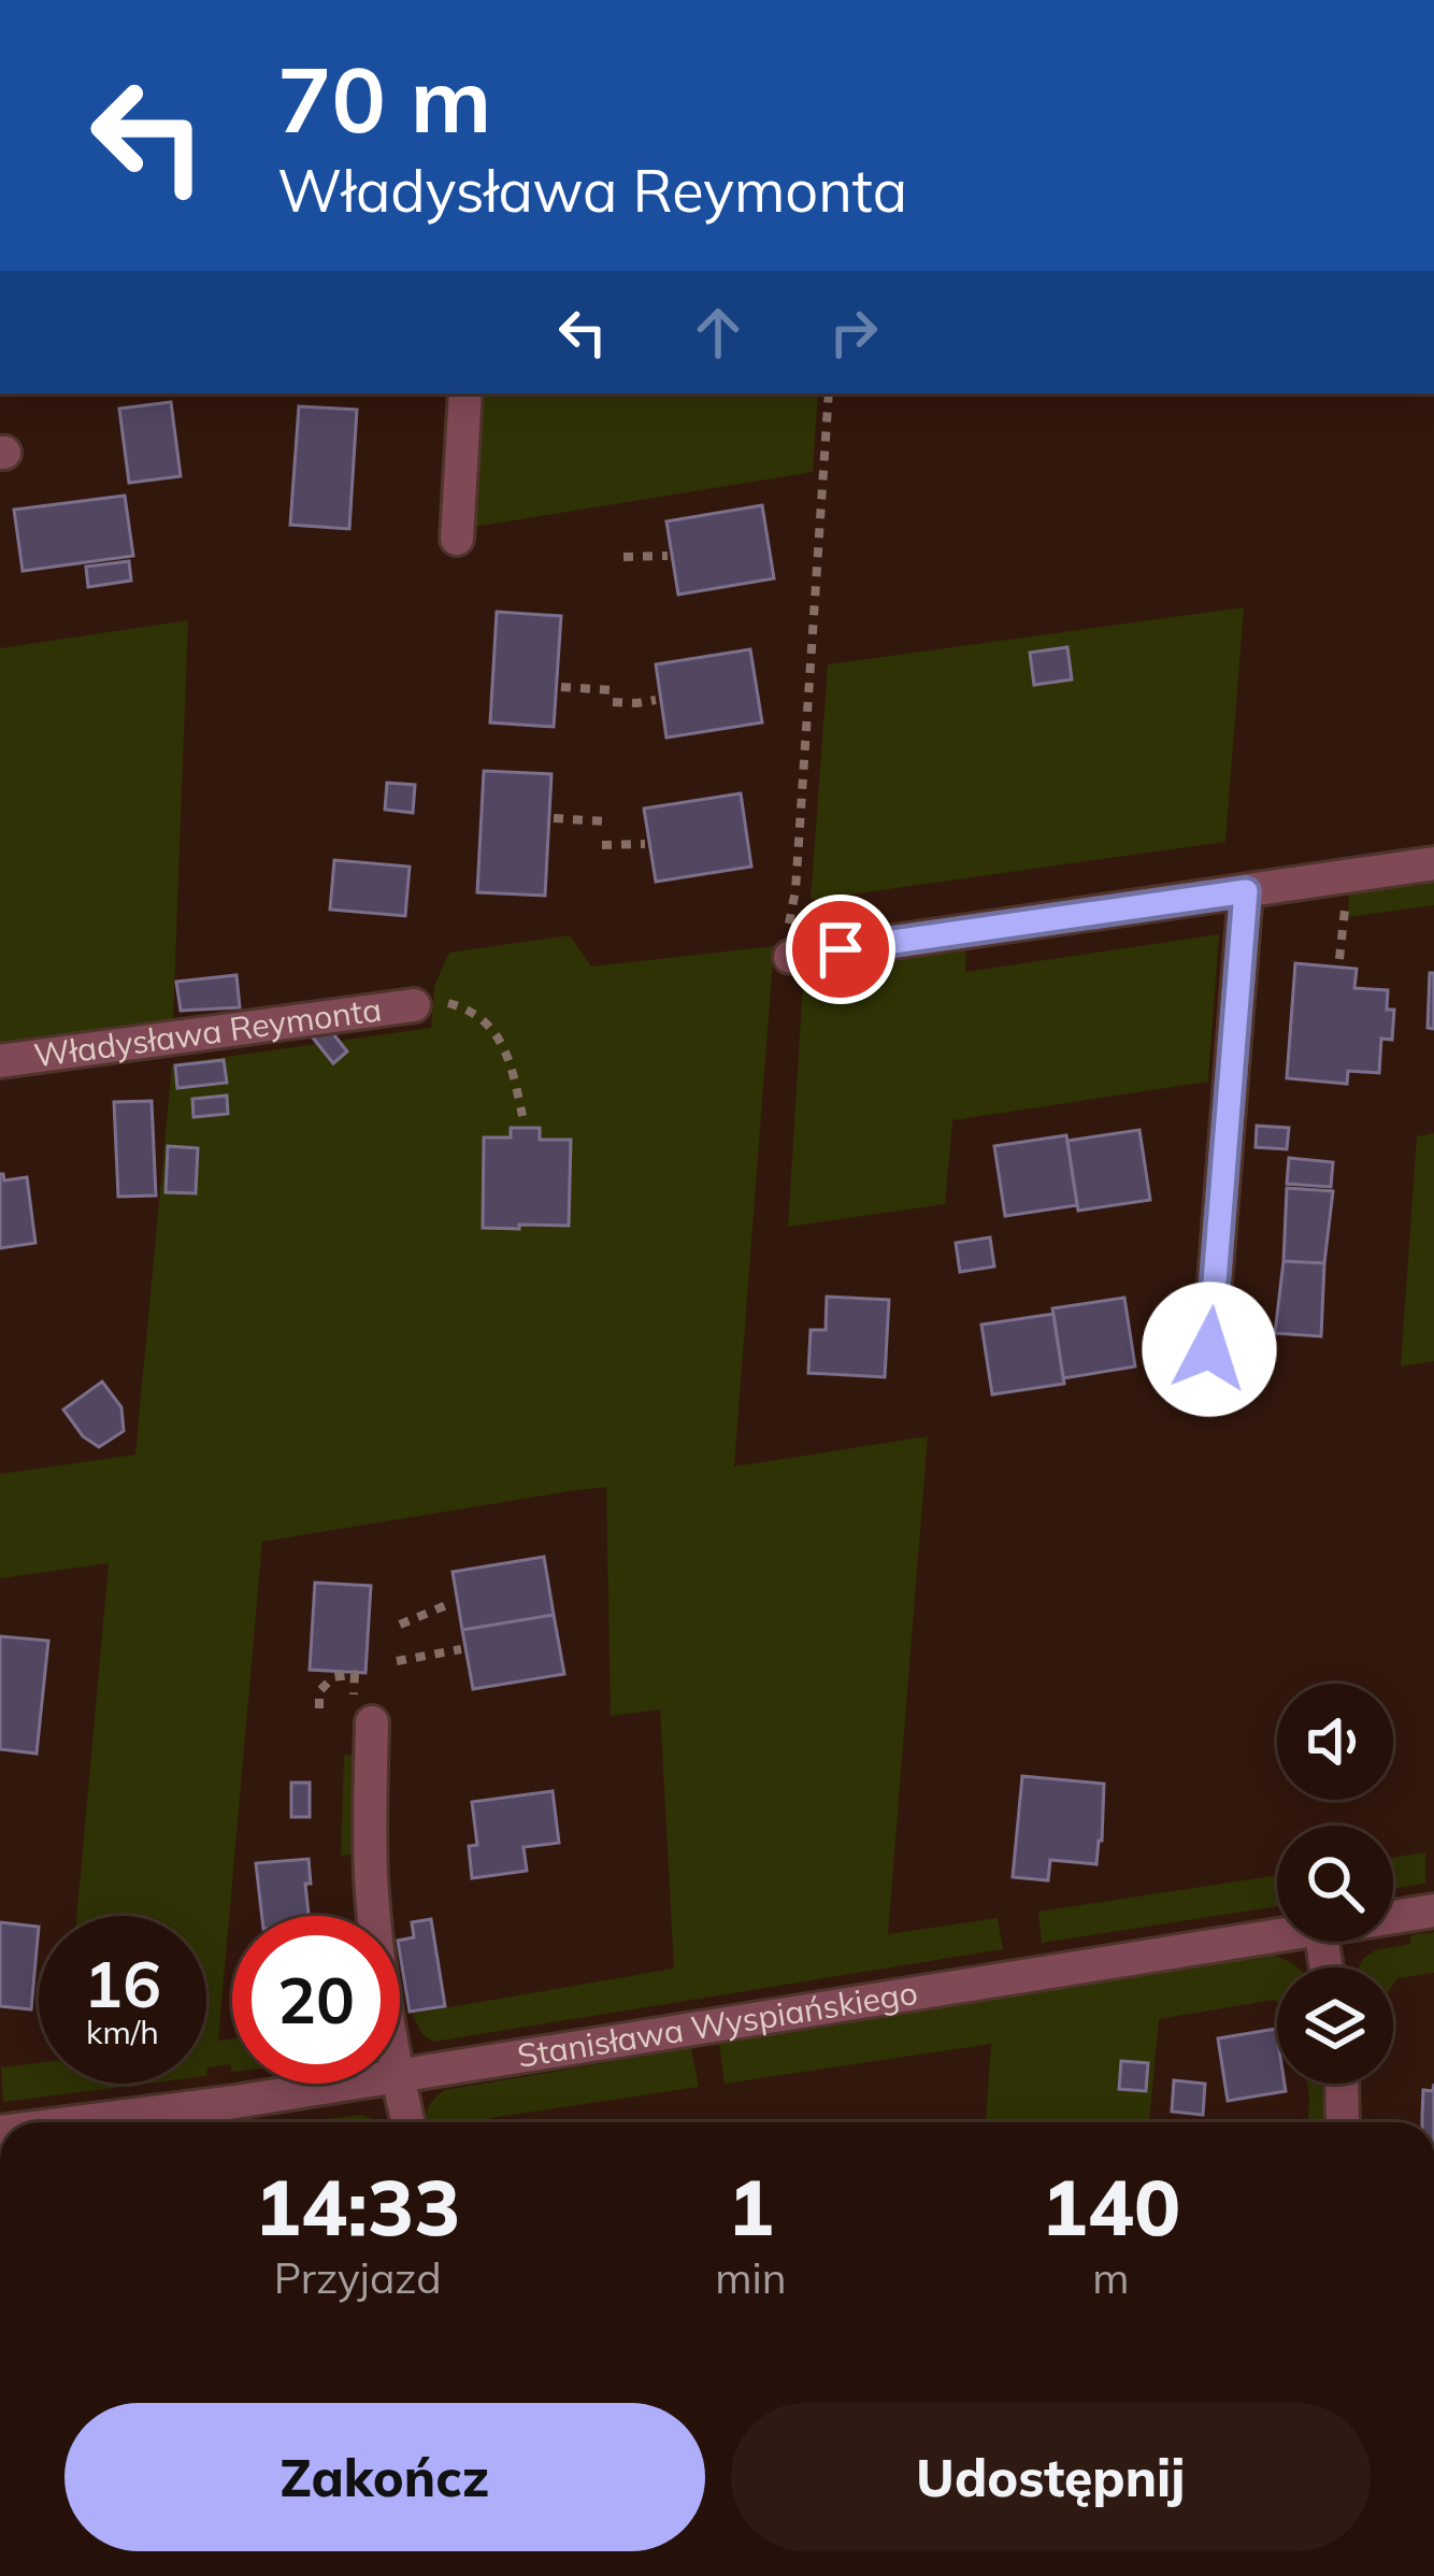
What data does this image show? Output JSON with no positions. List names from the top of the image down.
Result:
{
  "streets": {
    "street": ["Władysława Reymonta", "Stanisława Wyspiańskiego"]
  },
  "page": {
    "turn": ["70 m", "Władysława Reymonta"],
    "speed": "16 km/h",
    "limit": "20",
    "eta": [
      "14:33",
      "Przyjazd",
      "1",
      "min",
      "140",
      "m"
    ],
    "buttons": ["Zakończ", "Udostępnij"]
  }
}
